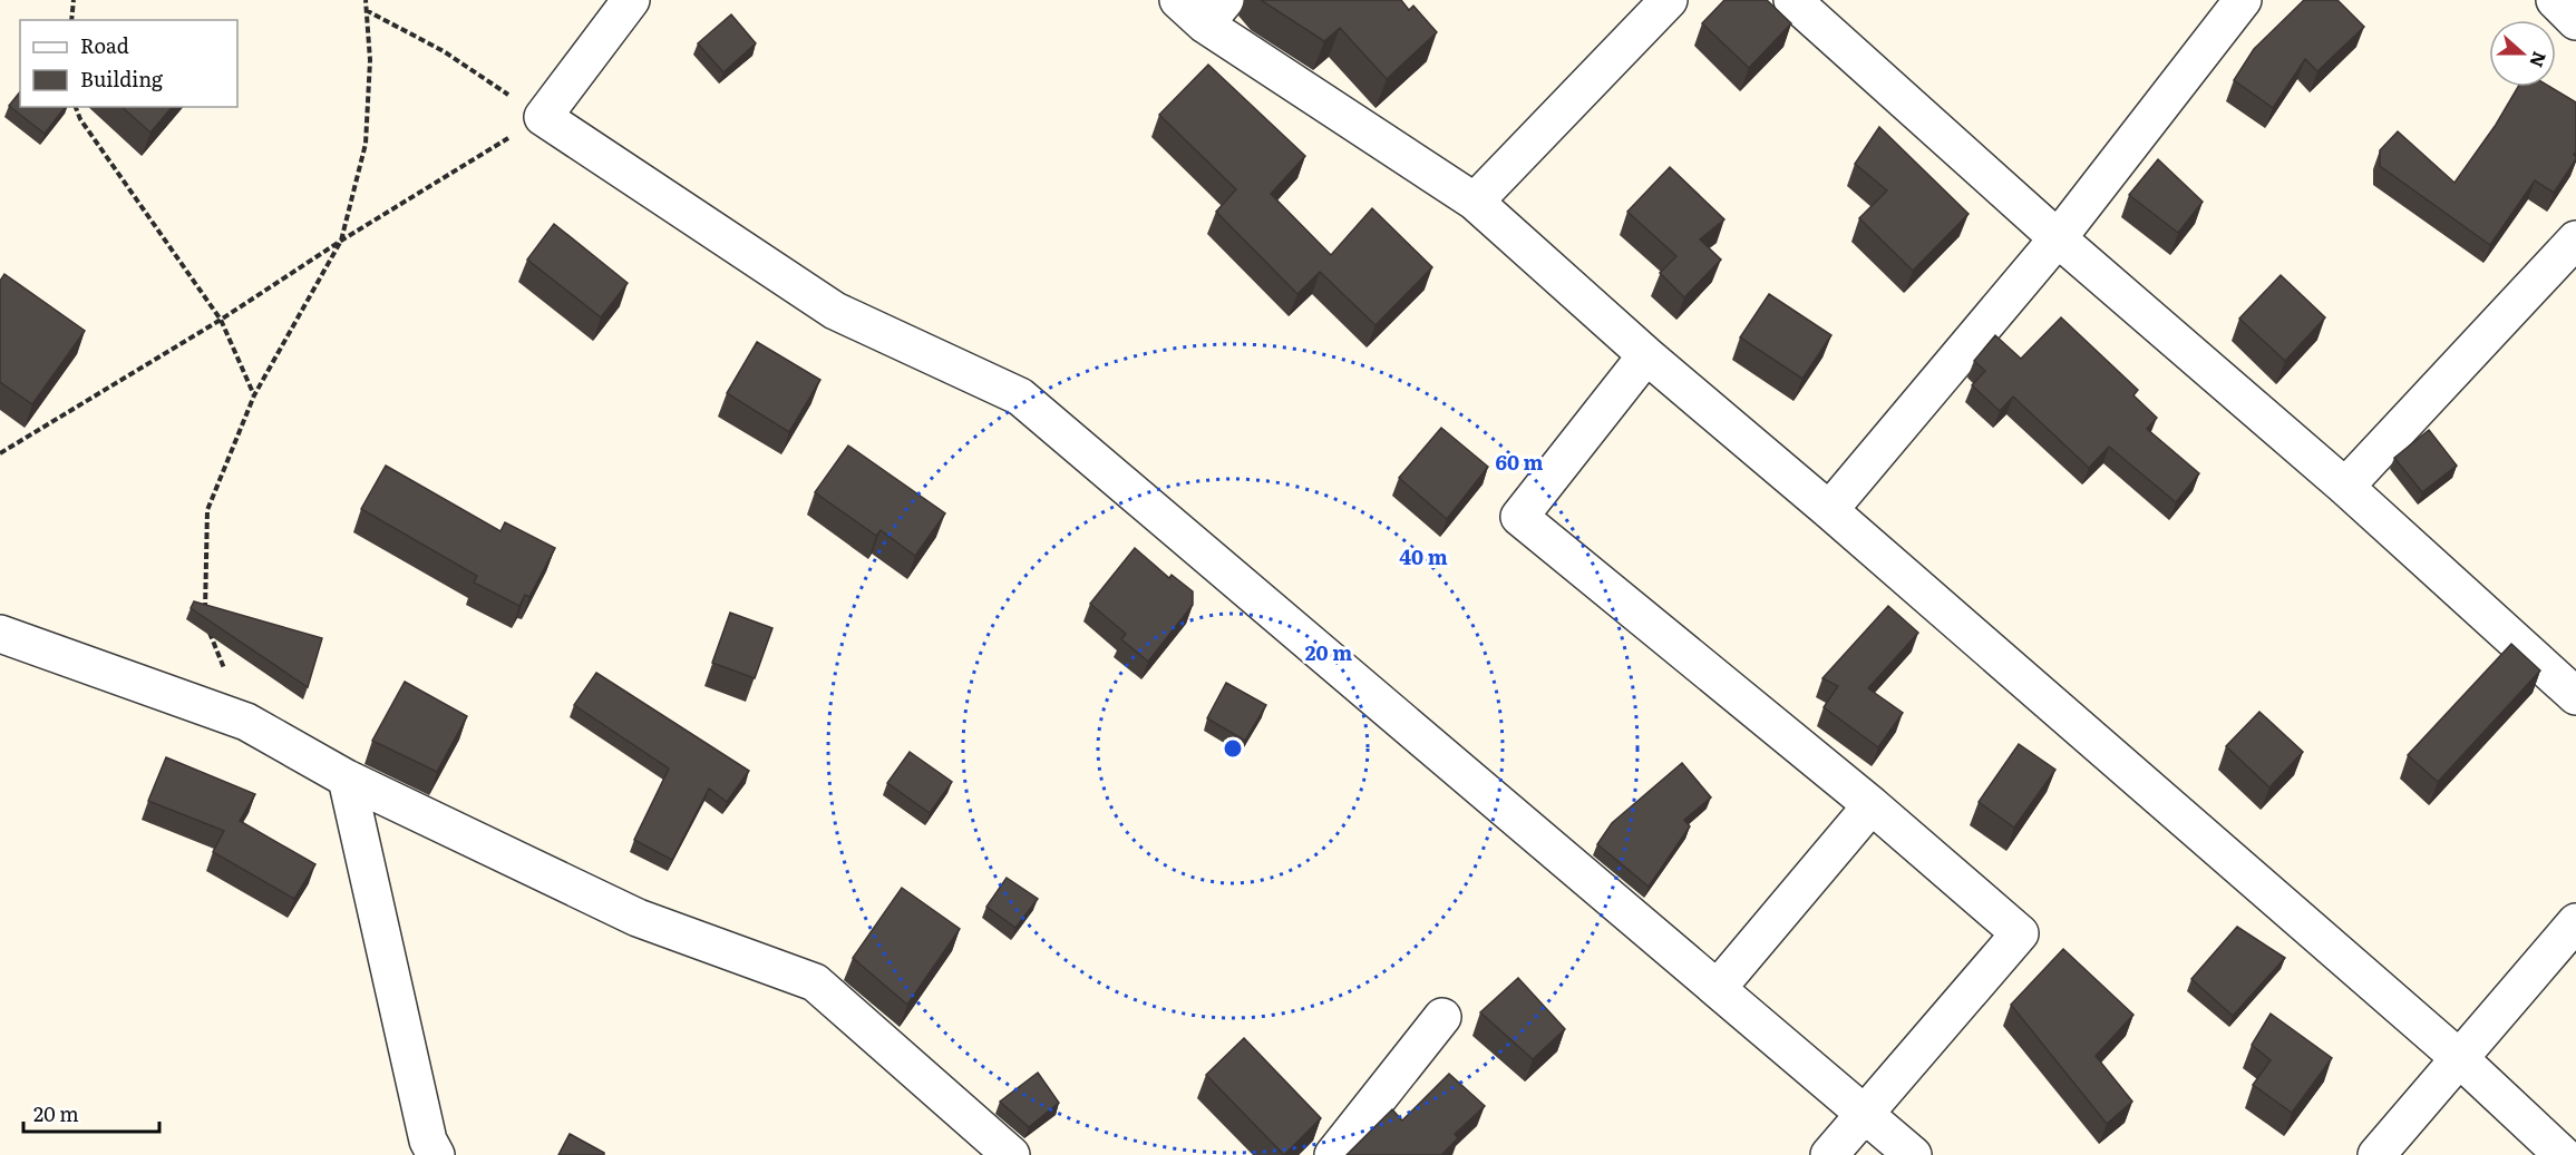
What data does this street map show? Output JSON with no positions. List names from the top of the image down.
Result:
{
  "legend": ["Road", "Building"],
  "scale_bar": "20 m",
  "north": "right",
  "rings": ["60 m", "40 m", "20 m"]
}
